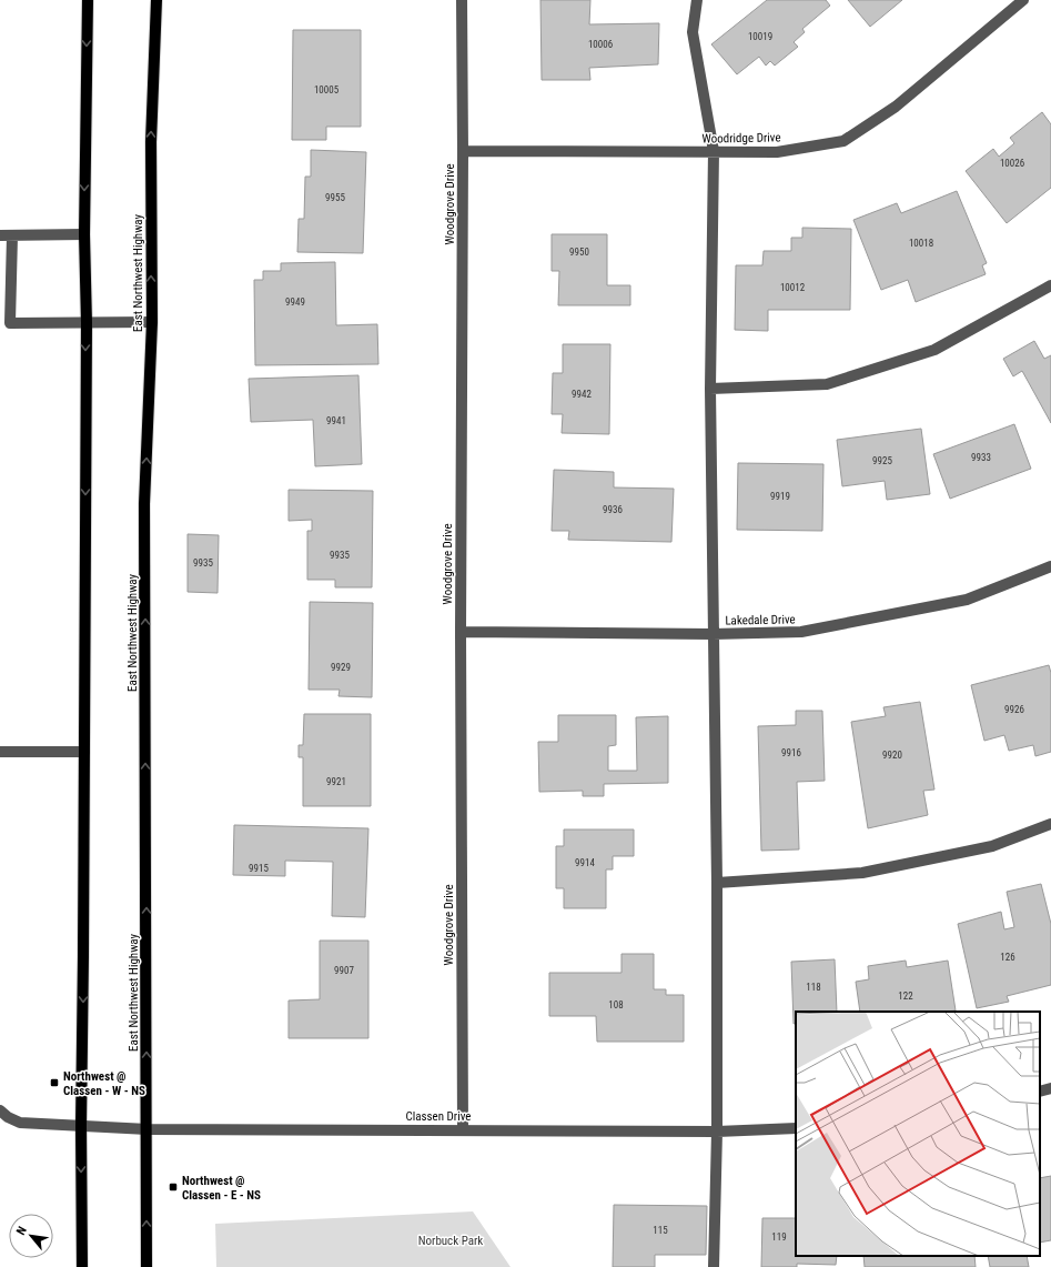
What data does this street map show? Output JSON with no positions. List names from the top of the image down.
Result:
{
  "streets": {
    "main road": ["East Northwest Highway"],
    "street": [
      "Woodridge Drive",
      "Woodgrove Drive",
      "Lakedale Drive",
      "Classen Drive"
    ]
  },
  "crossings": [
    ["Woodridge Drive", "Woodgrove Drive"],
    ["Woodgrove Drive", "Lakedale Drive"],
    ["Woodgrove Drive", "Classen Drive"],
    ["East Northwest Highway", "Classen Drive"]
  ],
  "parks": ["Norbuck Park"],
  "places": {
    "transit": ["Northwest @ Classen - W - NS", "Northwest @ Classen - E - NS"]
  },
  "house_numbers": [
    "10019",
    "10006",
    "10005",
    "10026",
    "9955",
    "10018",
    "9950",
    "10012",
    "9949",
    "9942",
    "9941",
    "9933",
    "9925",
    "9919",
    "9936",
    "9935",
    "9935",
    "9929",
    "9926",
    "9916",
    "9920",
    "9921",
    "9914",
    "9915",
    "126",
    "9907",
    "118",
    "122",
    "108",
    "115",
    "119"
  ],
  "north": "top left"
}
